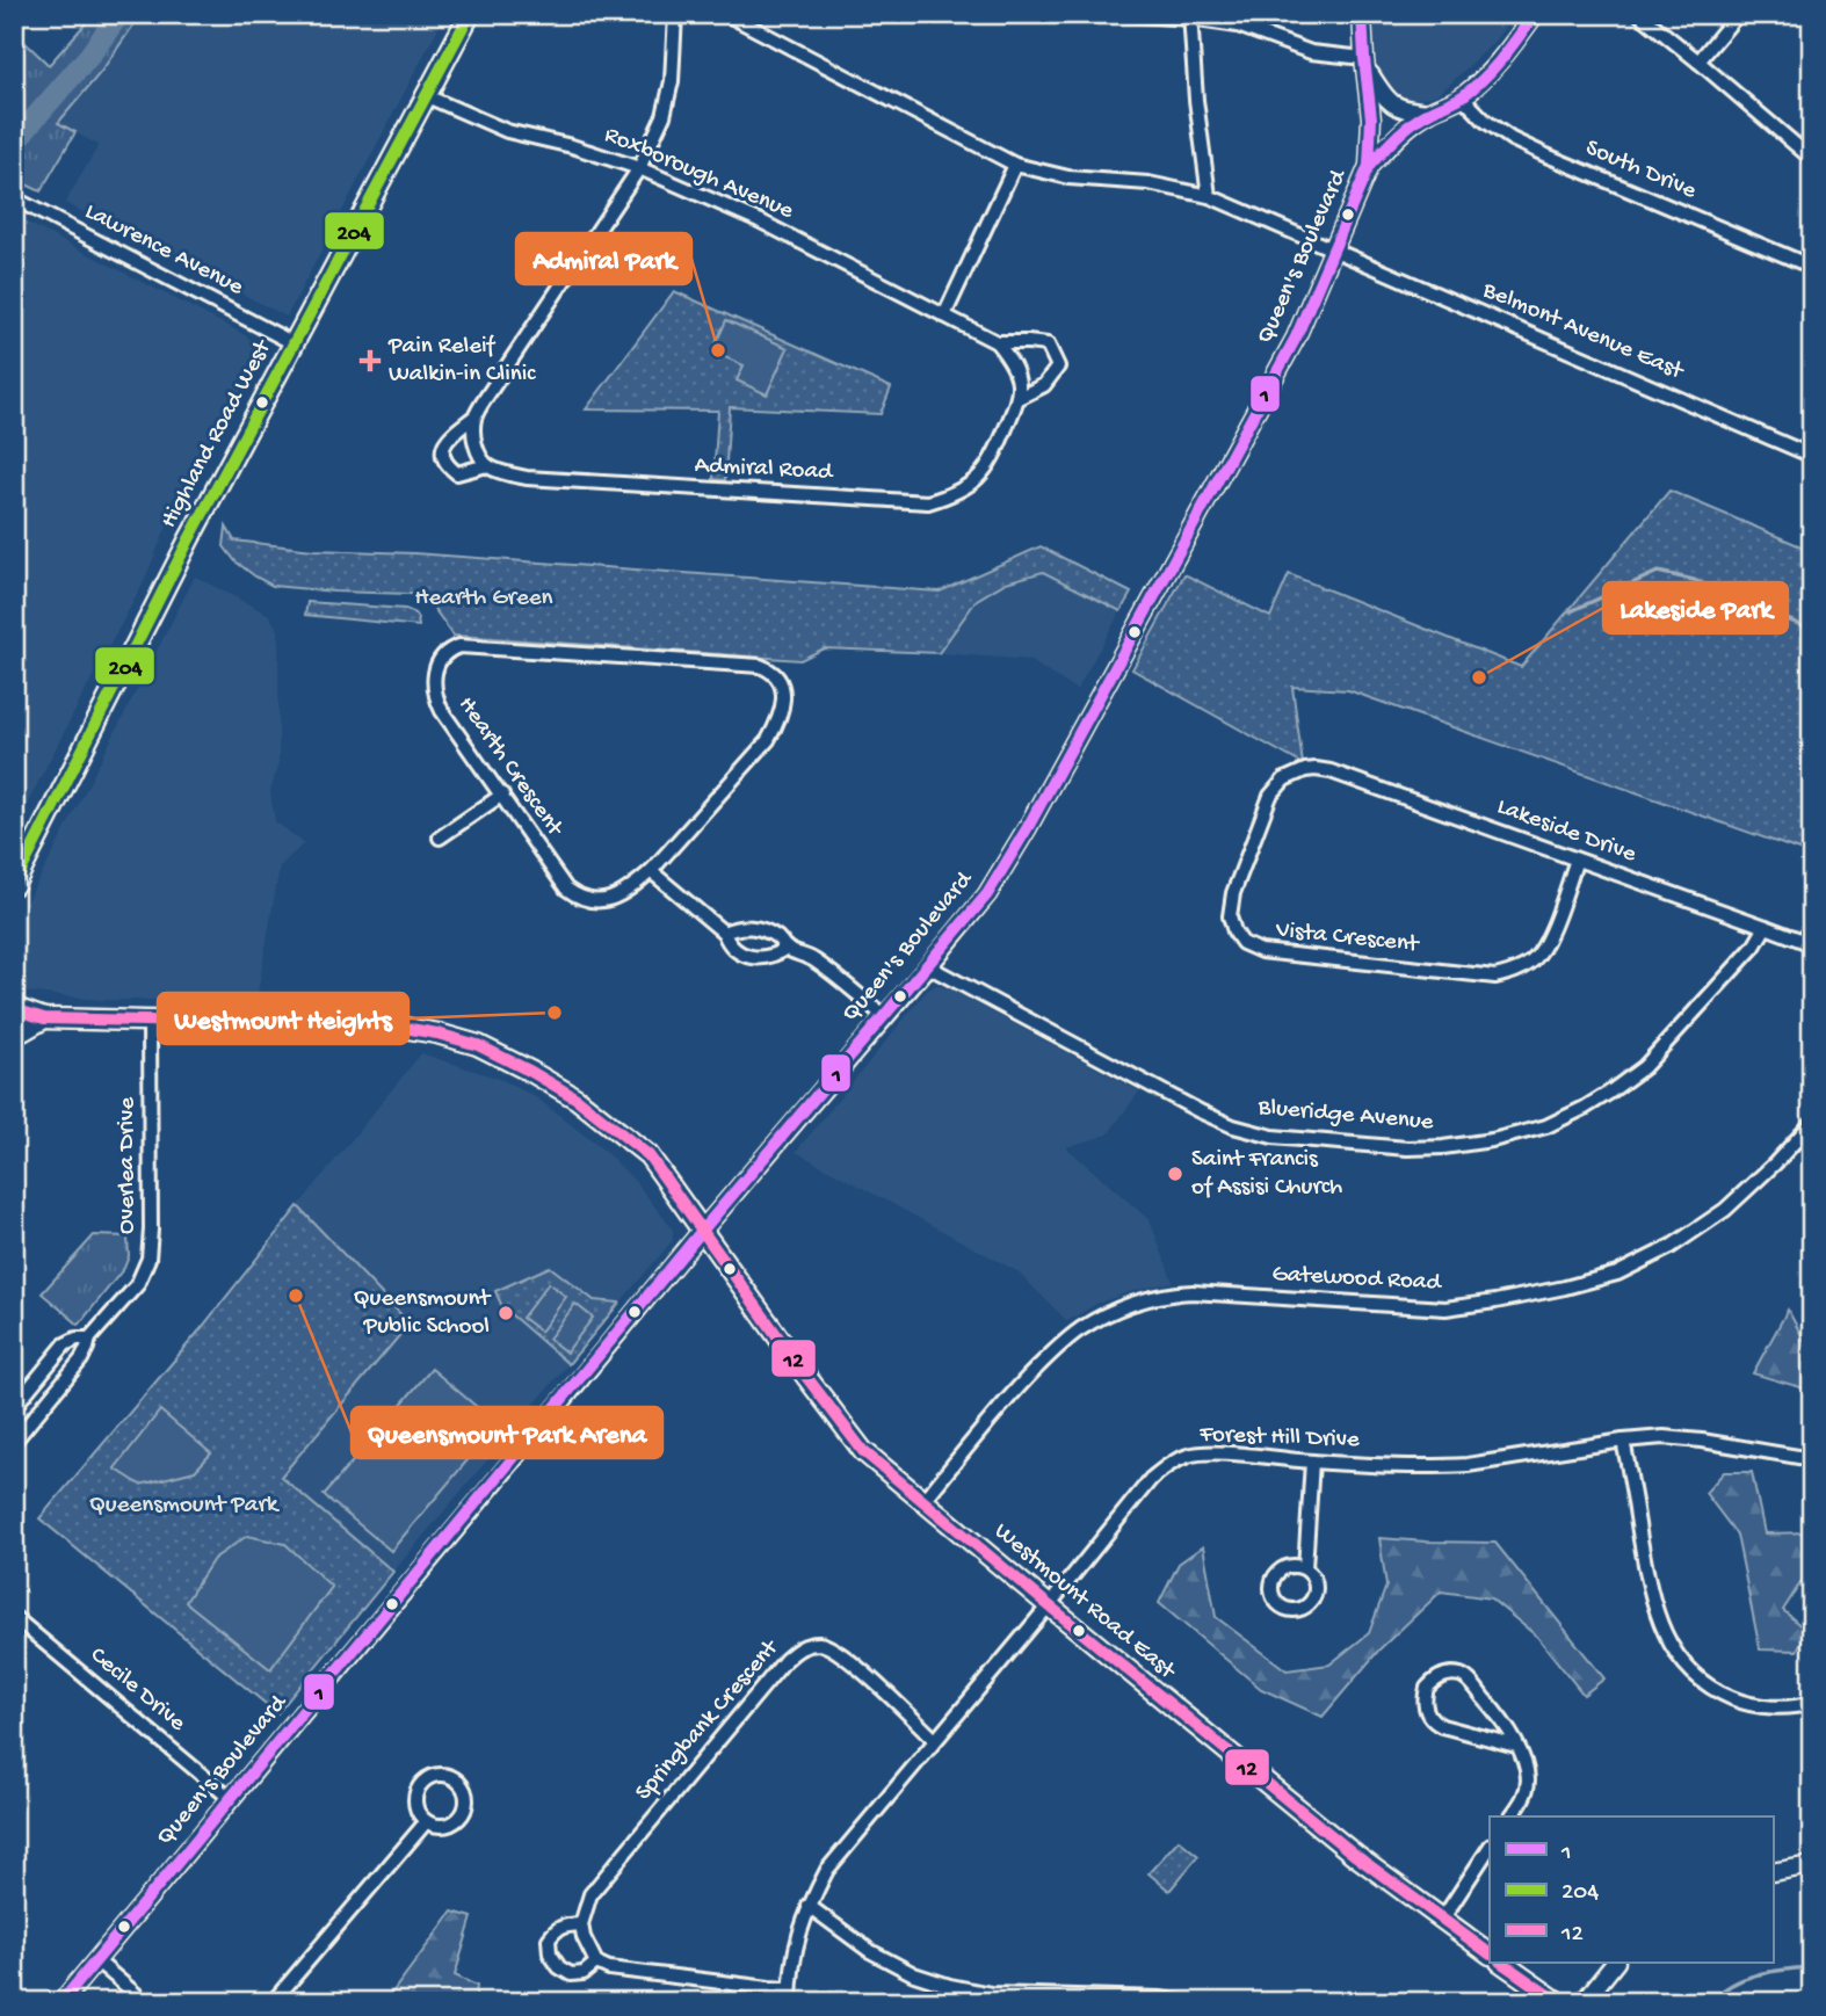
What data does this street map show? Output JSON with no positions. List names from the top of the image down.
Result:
{
  "streets": {
    "main road": ["Highland Road West", "Westmount Road East"],
    "street": [
      "South Drive",
      "Roxborough Avenue",
      "Lawrence Avenue",
      "Queen's Boulevard",
      "Belmont Avenue East",
      "Admiral Road",
      "Hearth Crescent",
      "Lakeside Drive",
      "Vista Crescent",
      "Blueridge Avenue",
      "Overlea Drive",
      "Gatewood Road",
      "Forest Hill Drive",
      "Cecile Drive",
      "Springbank Crescent"
    ]
  },
  "crossings": [
    ["South Drive", "Queen's Boulevard"],
    ["Roxborough Avenue", "Highland Road West"],
    ["Lawrence Avenue", "Highland Road West"],
    ["Queen's Boulevard", "Belmont Avenue East"],
    ["Queen's Boulevard", "Blueridge Avenue"],
    ["Queen's Boulevard", "Westmount Road East"],
    ["Queen's Boulevard", "Cecile Drive"],
    ["Lakeside Drive", "Vista Crescent"],
    ["Lakeside Drive", "Blueridge Avenue"],
    ["Overlea Drive", "Westmount Road East"],
    ["Gatewood Road", "Westmount Road East"],
    ["Forest Hill Drive", "Westmount Road East"],
    ["Forest Hill Drive", "Springbank Crescent"]
  ],
  "parks": ["Hearth Green", "Queensmount Park"],
  "places": {
    "other": [
      "Admiral Park",
      "Lakeside Park",
      "Westmount Heights",
      "Saint Francis of Assisi Church",
      "Queensmount Park Arena",
      "Queensmount Public School"
    ],
    "health": ["Pain Releif Walkin-in Clinic"]
  },
  "lines": ["transit line 1", "transit line 204", "transit line 12"],
  "legend": ["1", "204", "12"]
}
